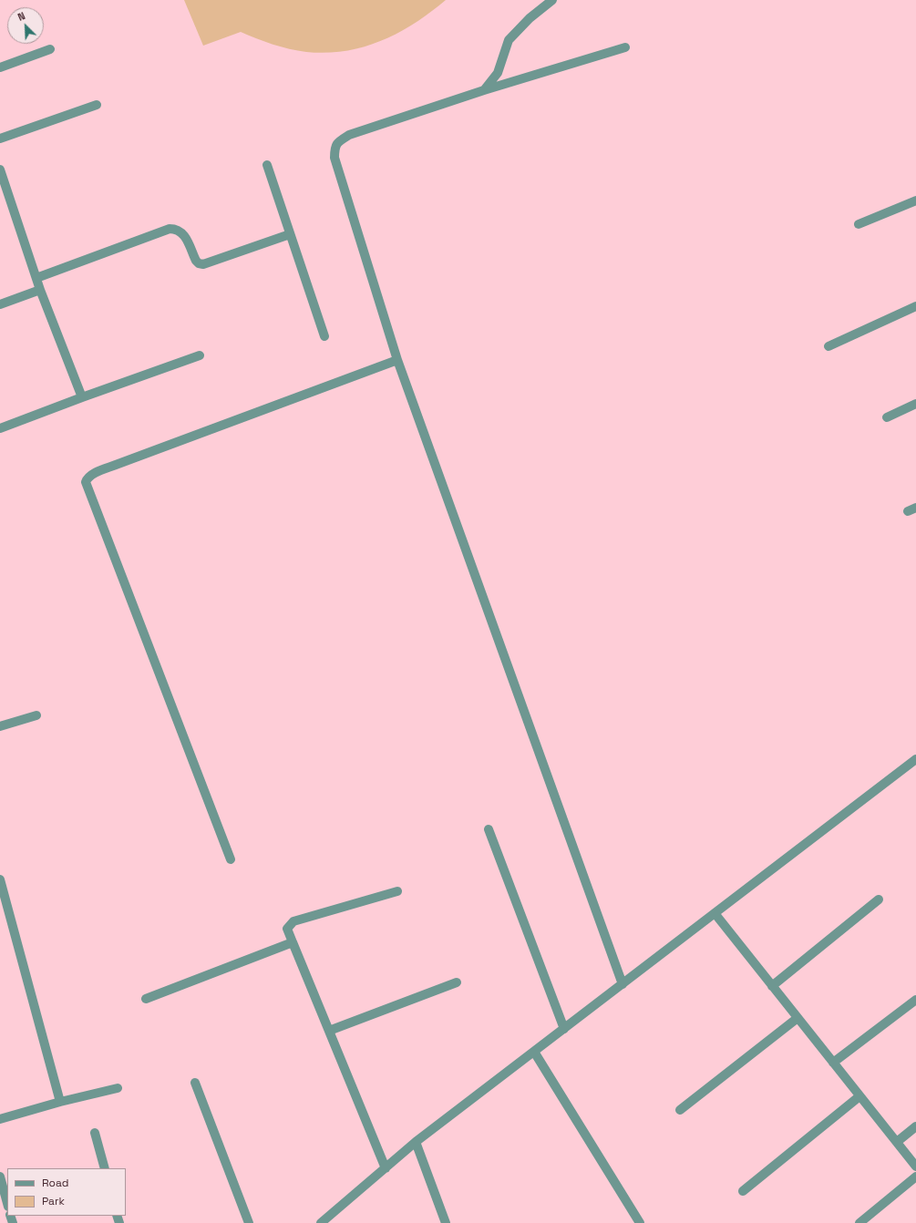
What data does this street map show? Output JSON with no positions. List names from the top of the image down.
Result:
{
  "legend": ["Road", "Park"],
  "north": "top left"
}
